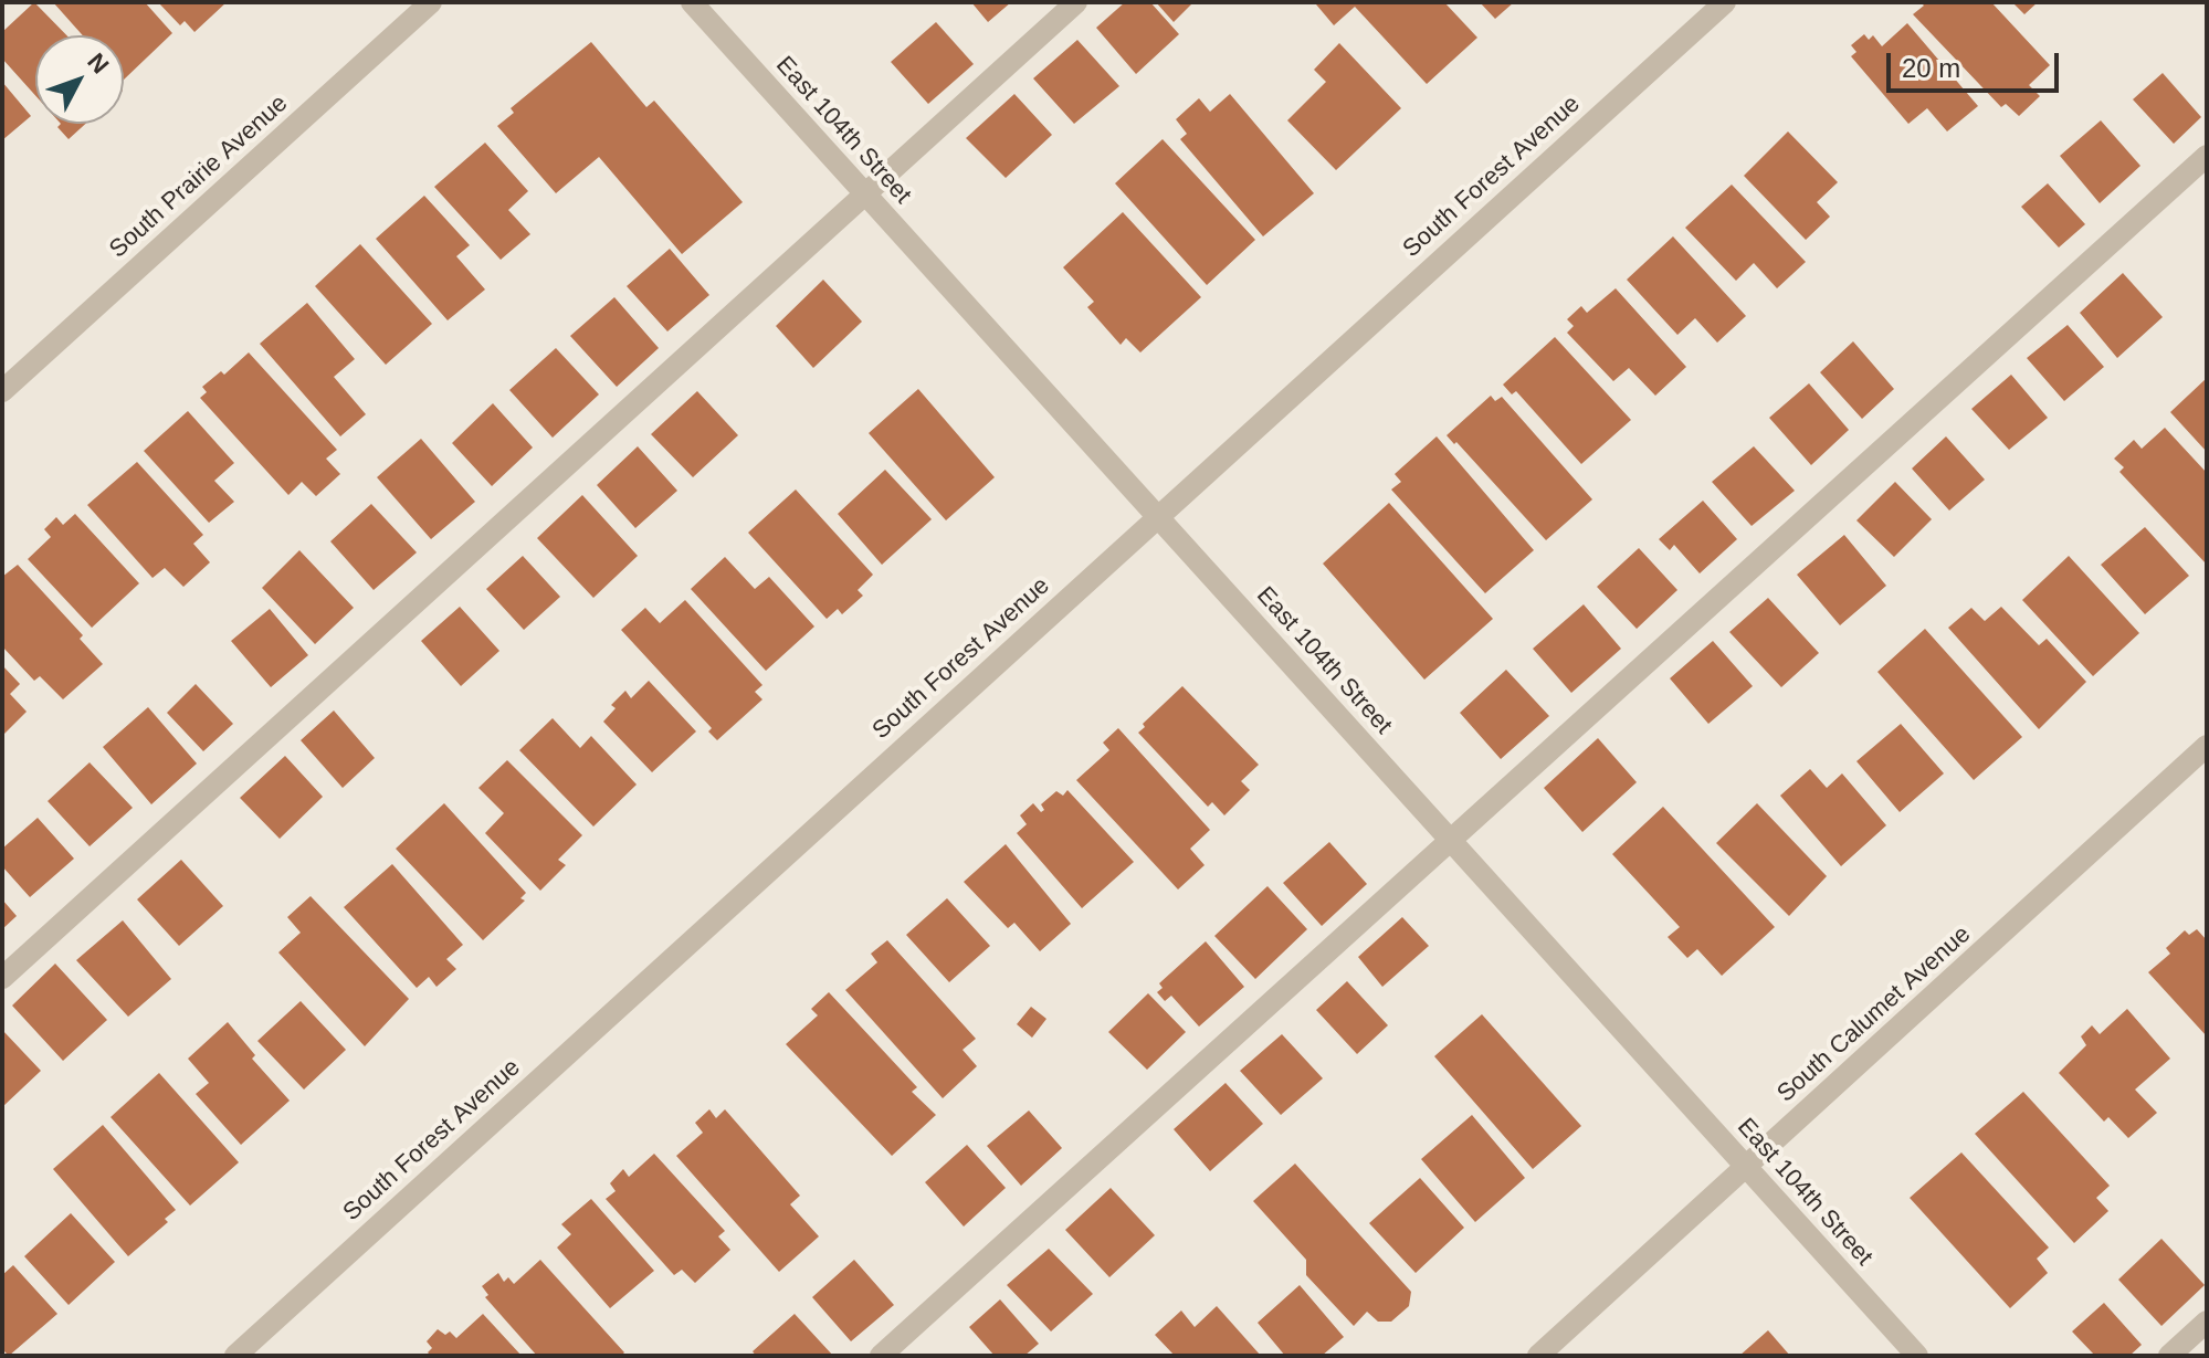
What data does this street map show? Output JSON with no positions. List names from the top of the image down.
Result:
{
  "streets": {
    "street": [
      "East 104th Street",
      "South Prairie Avenue",
      "South Forest Avenue",
      "South Calumet Avenue"
    ]
  },
  "crossings": [
    ["East 104th Street", "South Forest Avenue"],
    ["East 104th Street", "South Calumet Avenue"]
  ],
  "scale_bar": "20 m",
  "north": "top right"
}
